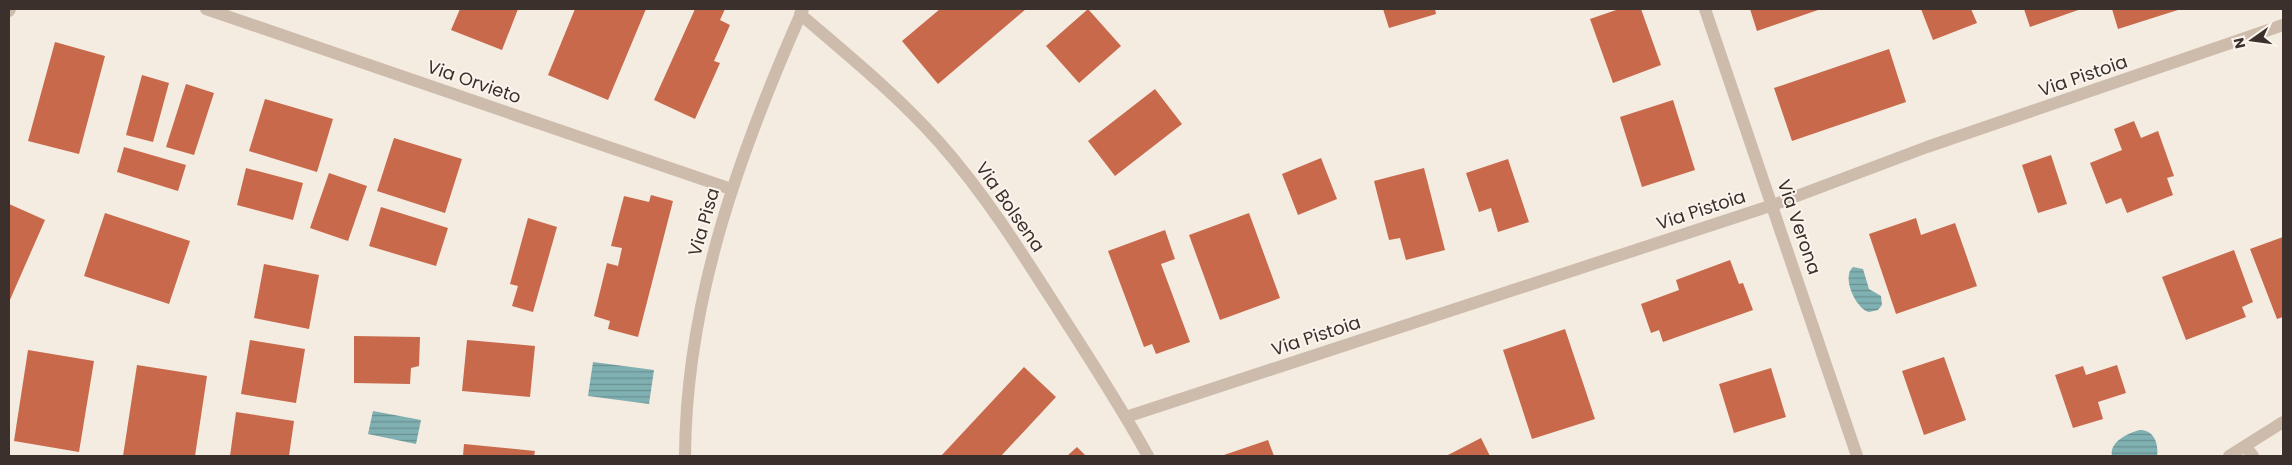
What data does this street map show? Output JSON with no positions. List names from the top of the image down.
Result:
{
  "streets": {
    "street": [
      "Via Pistoia",
      "Via Orvieto",
      "Via Bolsena",
      "Via Pisa",
      "Via Verona"
    ]
  },
  "crossings": [
    ["Via Pistoia", "Via Bolsena"],
    ["Via Pistoia", "Via Verona"],
    ["Via Orvieto", "Via Pisa"],
    ["Via Bolsena", "Via Pisa"]
  ],
  "north": "left"
}
